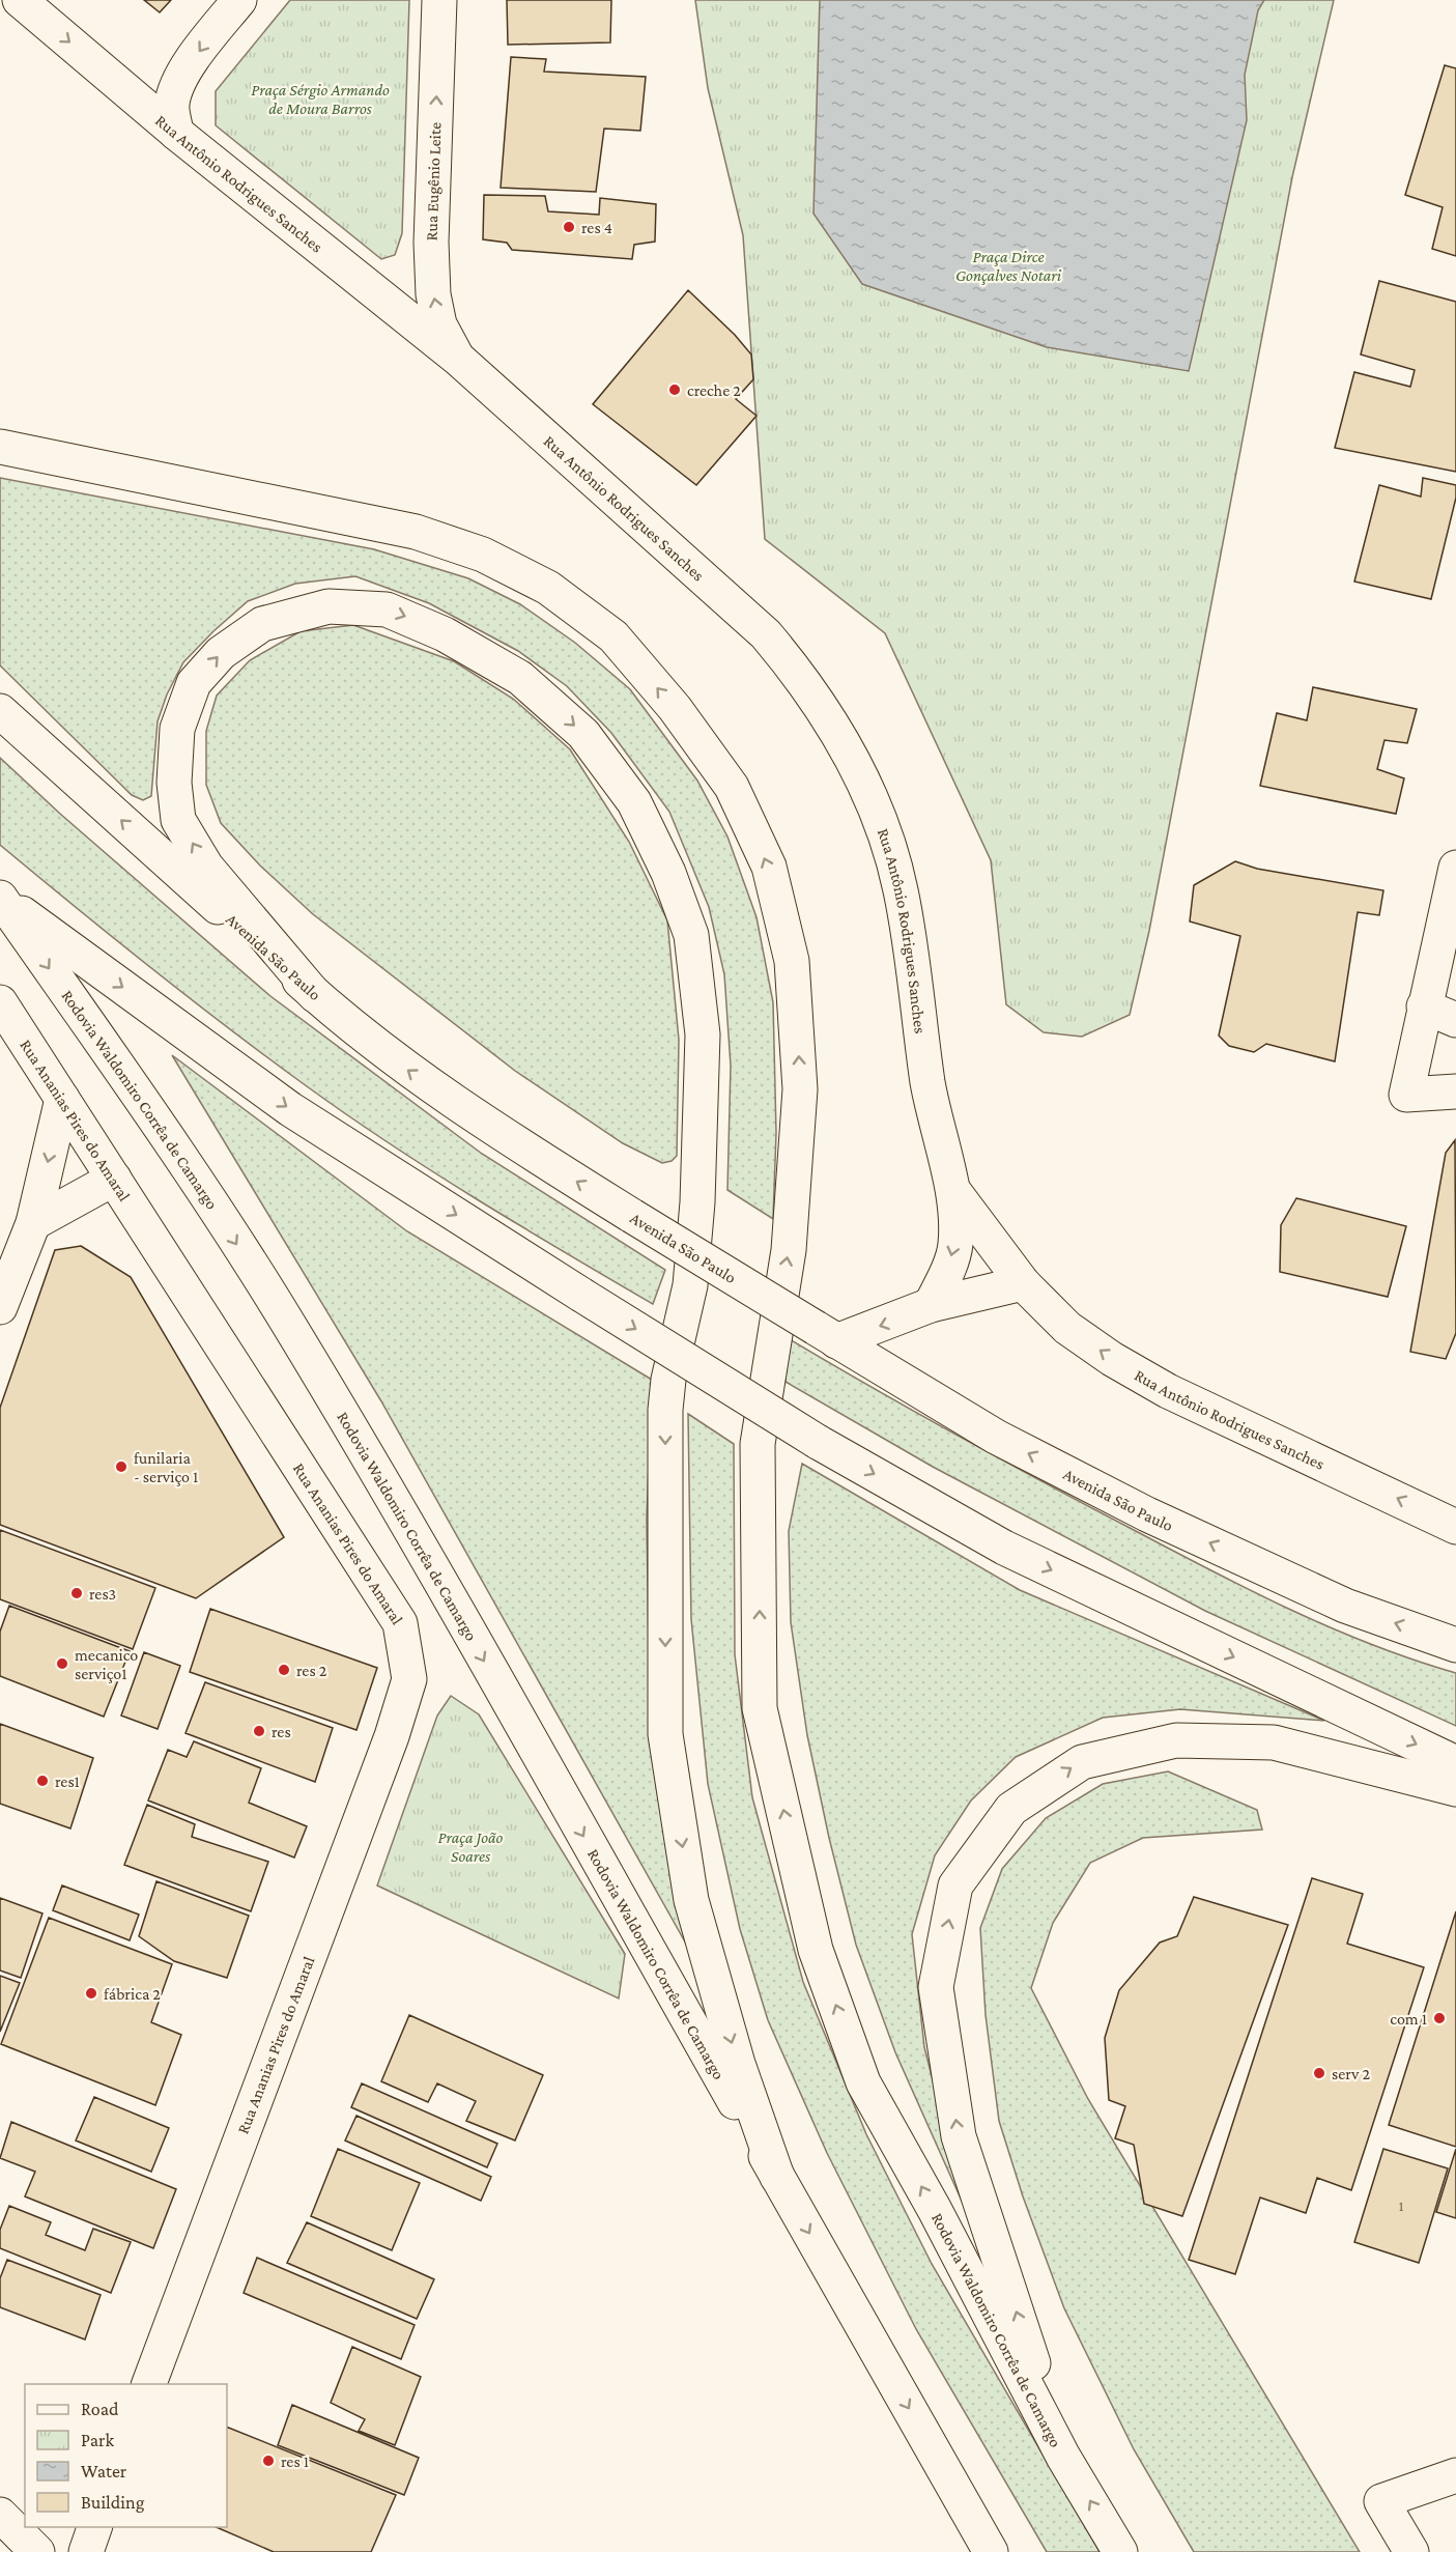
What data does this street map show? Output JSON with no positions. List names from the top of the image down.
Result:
{
  "streets": {
    "main road": [
      "Rua Eugênio Leite",
      "Rua Antônio Rodrigues Sanches",
      "Avenida São Paulo",
      "Rodovia Waldomiro Corrêa de Camargo",
      "Rua Ananias Pires do Amaral"
    ]
  },
  "crossings": [
    ["Rua Eugênio Leite", "Rua Antônio Rodrigues Sanches"],
    ["Avenida São Paulo", "Rodovia Waldomiro Corrêa de Camargo"]
  ],
  "one_way": ["Rua Eugênio Leite"],
  "parks": ["Praça Sérgio Armando de Moura Barros", "Praça Dirce Gonçalves Notari", "Praça João Soares"],
  "places": [
    "res 4",
    "creche 2",
    "funilaria - serviço 1",
    "res3",
    "mecanico serviço1",
    "res 2",
    "res",
    "res1",
    "fábrica 2",
    "com 1",
    "serv 2",
    "res 1"
  ],
  "house_numbers": ["1"],
  "legend": [
    "Road",
    "Park",
    "Water",
    "Building"
  ]
}
